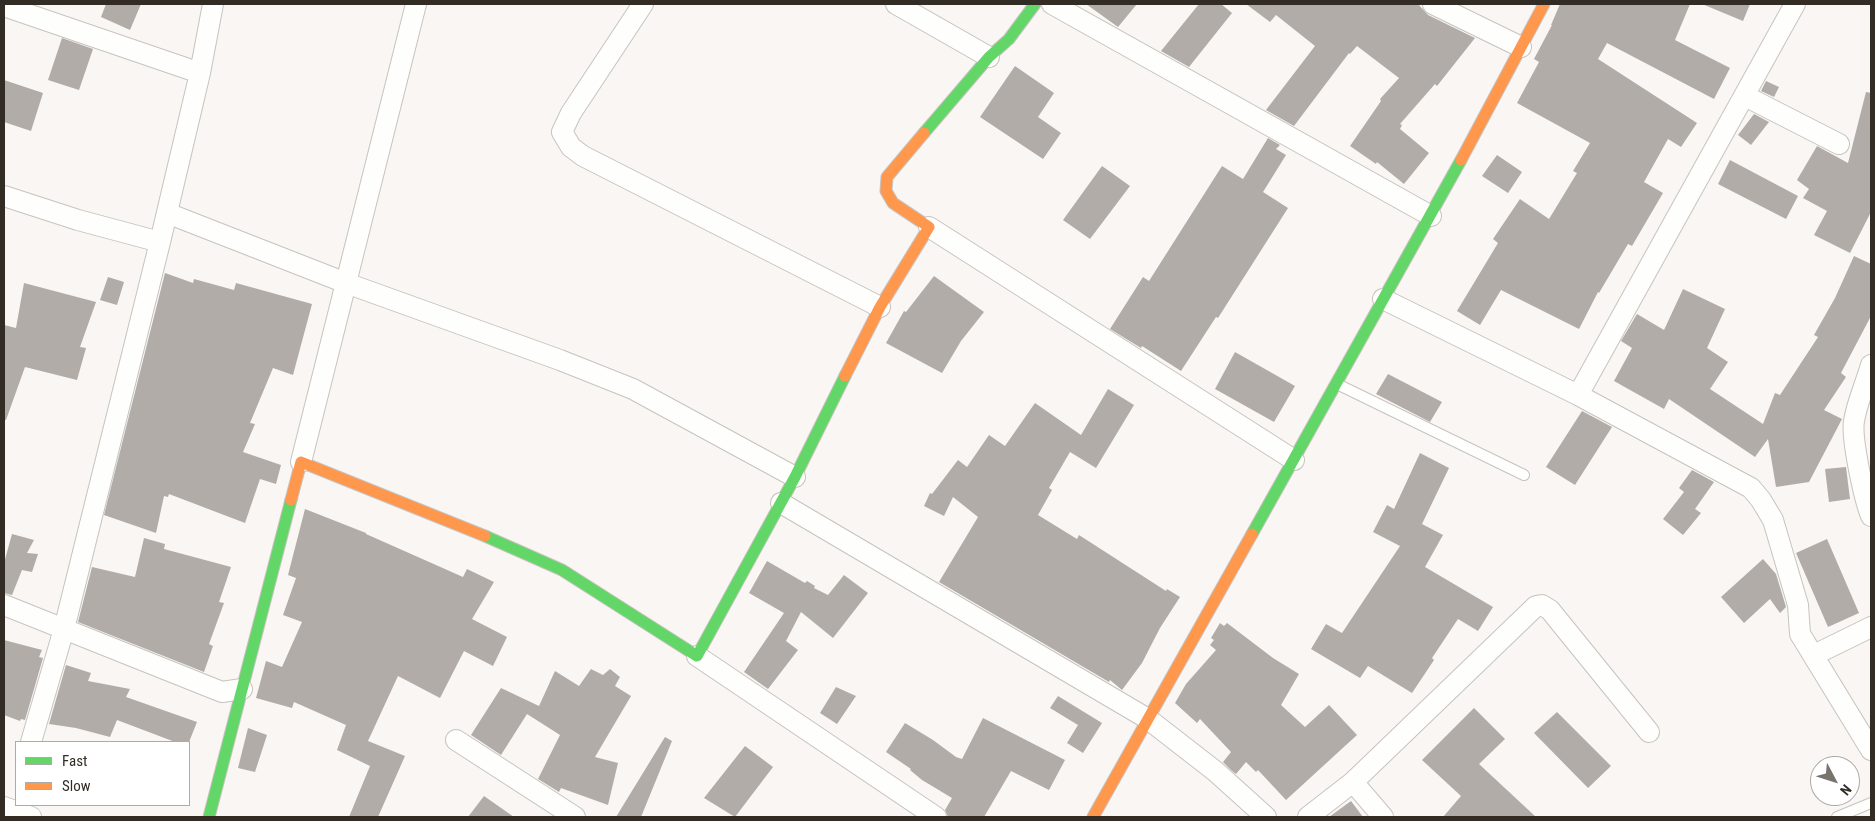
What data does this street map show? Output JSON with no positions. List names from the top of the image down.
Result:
{
  "legend": ["Fast", "Slow"],
  "north": "bottom right"
}
